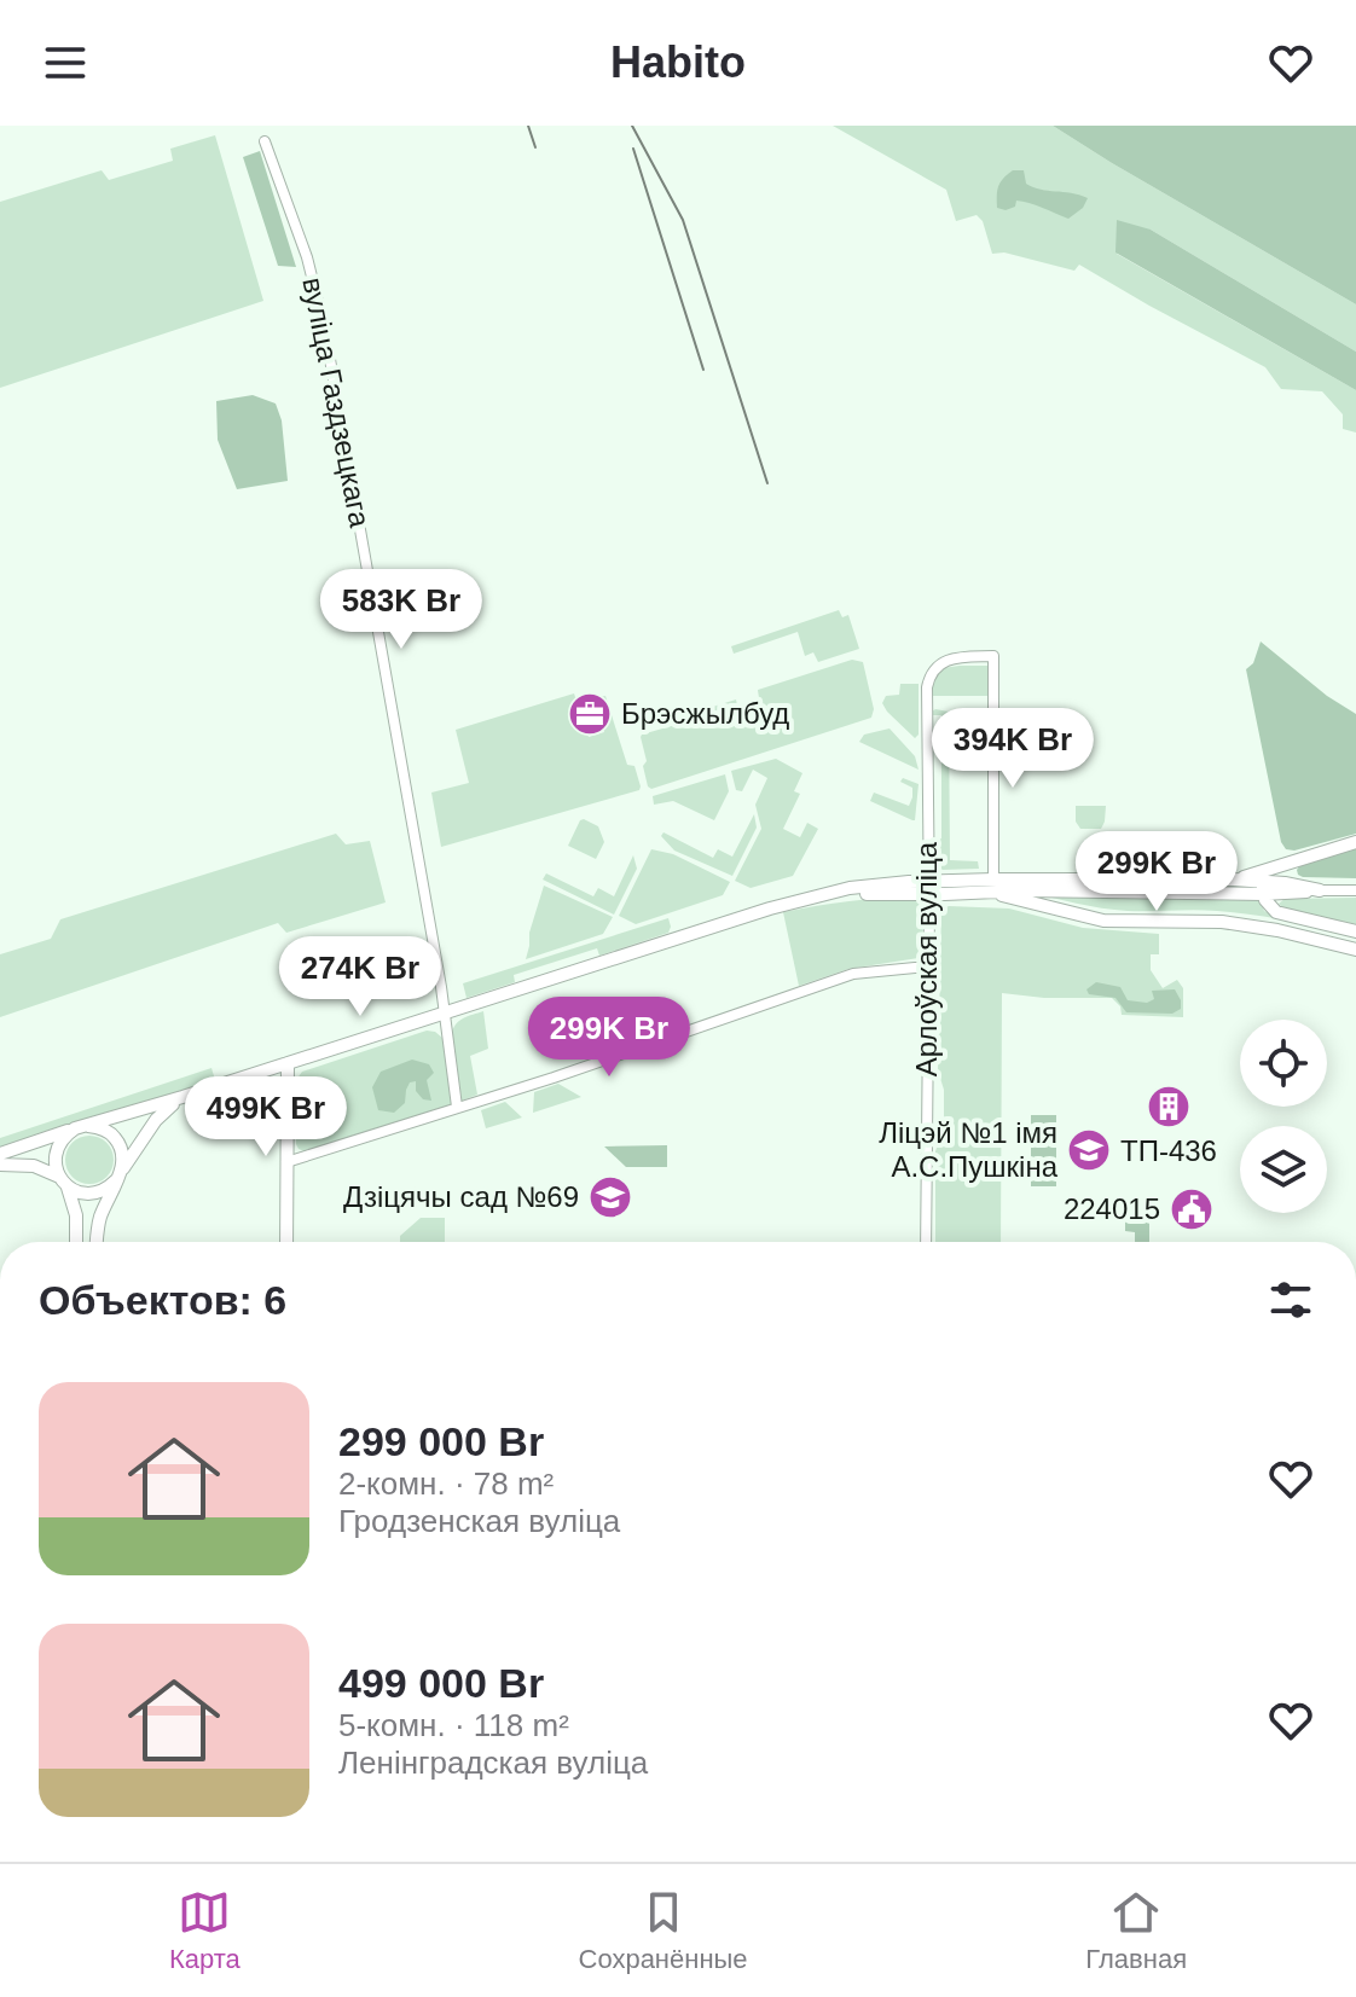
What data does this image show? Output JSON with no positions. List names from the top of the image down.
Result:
{
  "streets": {
    "street": ["вуліца Газдзецкага", "Арлоўская вуліца"]
  },
  "places": {
    "office": ["Брэсжылбуд"],
    "building": ["ТП-436"],
    "school or university": ["Ліцэй №1 імя А.С.Пушкіна", "Дзіцячы сад №69"],
    "public building": ["224015"]
  },
  "page": {
    "header": "Habito",
    "price": [
      "583K Br",
      "394K Br",
      "299K Br",
      "274K Br",
      "299K Br",
      "499K Br"
    ],
    "heading": "Объектов: 6",
    "list": [
      {
        "name": "299 000 Br",
        "note": "2-комн. · 78 m² · Гродзенская вуліца"
      },
      {
        "name": "499 000 Br",
        "note": "5-комн. · 118 m² · Ленінградская вуліца"
      }
    ],
    "tabs": ["Карта", "Сохранённые", "Главная"]
  }
}
